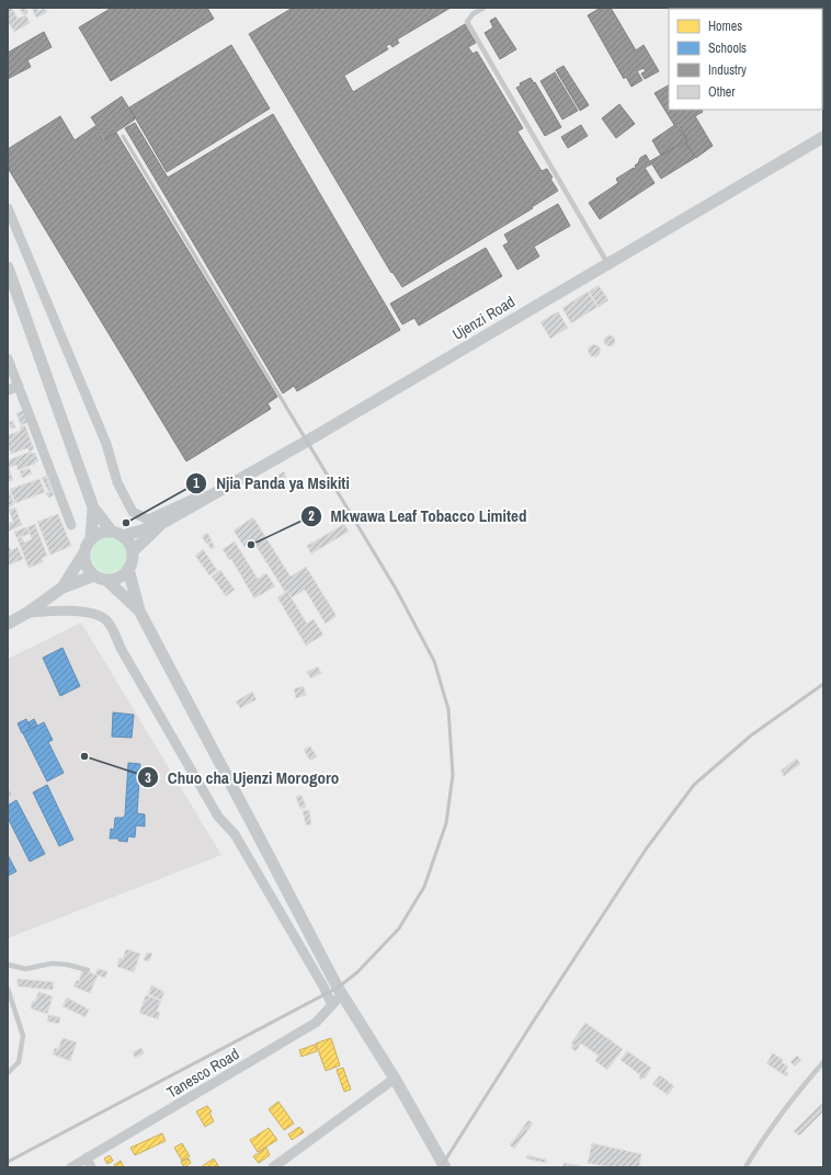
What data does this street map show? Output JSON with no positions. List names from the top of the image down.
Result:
{
  "streets": {
    "street": ["Ujenzi Road", "Tanesco Road"]
  },
  "places": ["Njia Panda ya Msikiti", "Mkwawa Leaf Tobacco Limited", "Chuo cha Ujenzi Morogoro"],
  "legend": [
    "Homes",
    "Schools",
    "Industry",
    "Other"
  ]
}
